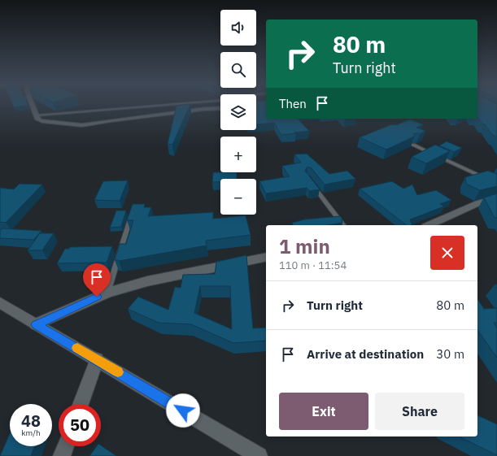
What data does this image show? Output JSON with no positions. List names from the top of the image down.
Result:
{
  "page": {
    "map_buttons": ["+", "−"],
    "turn": ["80 m", "Turn right"],
    "then": "Then",
    "heading": ["1 min", "110 m · 11:54"],
    "list": [
      {
        "name": "Turn right",
        "value": "80 m"
      },
      {
        "name": "Arrive at destination",
        "value": "30 m"
      }
    ],
    "buttons": ["Exit", "Share"],
    "speed": "48 km/h",
    "limit": "50"
  }
}
